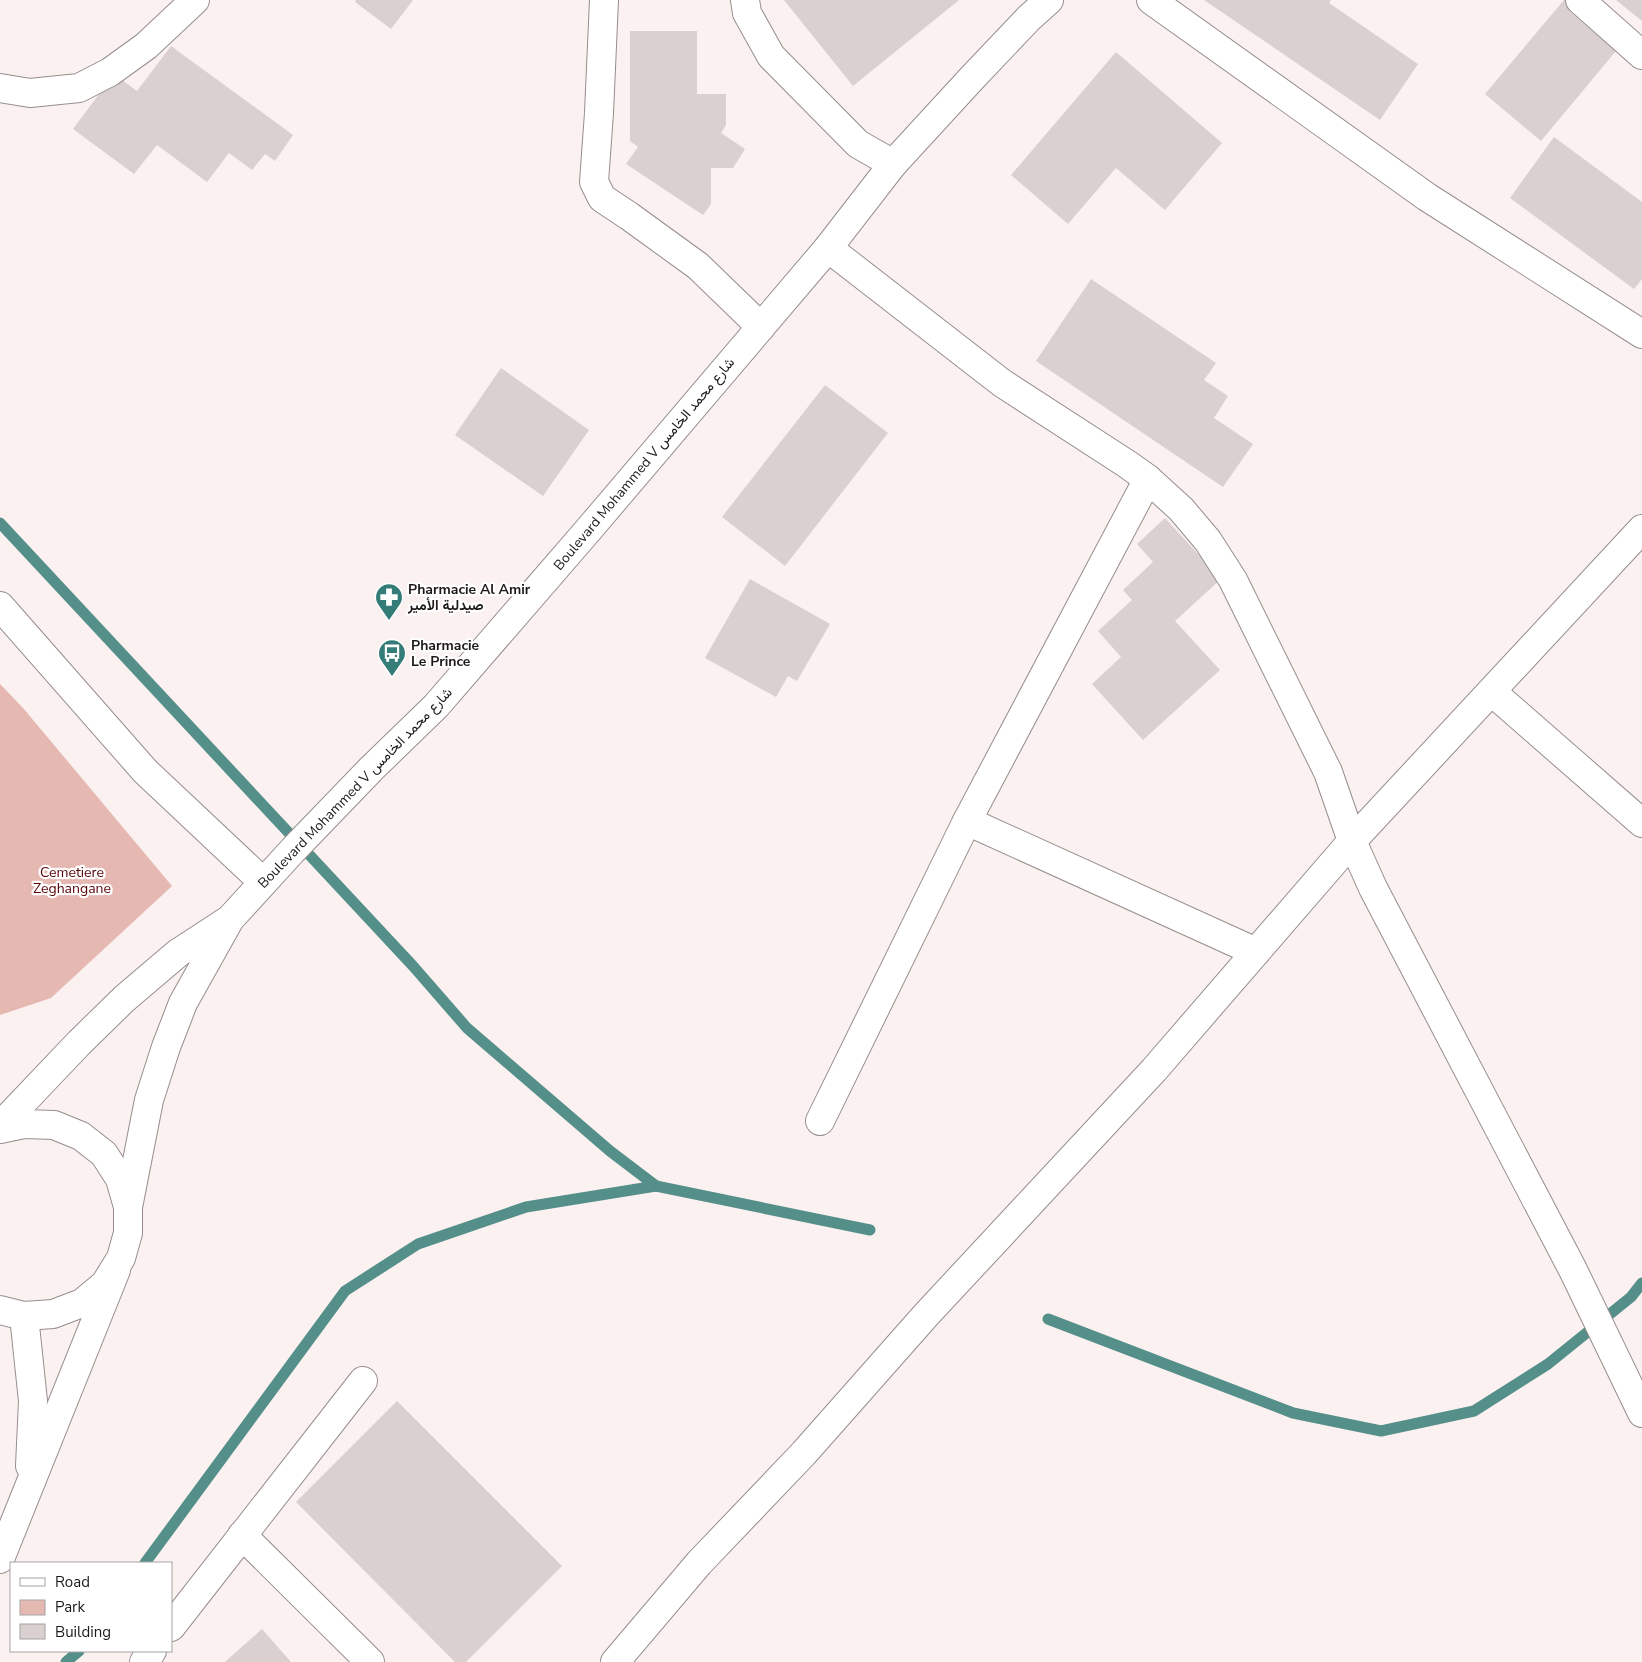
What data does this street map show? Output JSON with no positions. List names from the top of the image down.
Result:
{
  "streets": {
    "street": ["Boulevard Mohammed V شارع محمد الخامس"]
  },
  "parks": ["Cemetiere Zeghangane"],
  "places": {
    "pharmacy": ["Pharmacie Al Amir صيدلية الأمير"],
    "bus stop": ["Pharmacie Le Prince"]
  },
  "legend": ["Road", "Park", "Building"]
}
